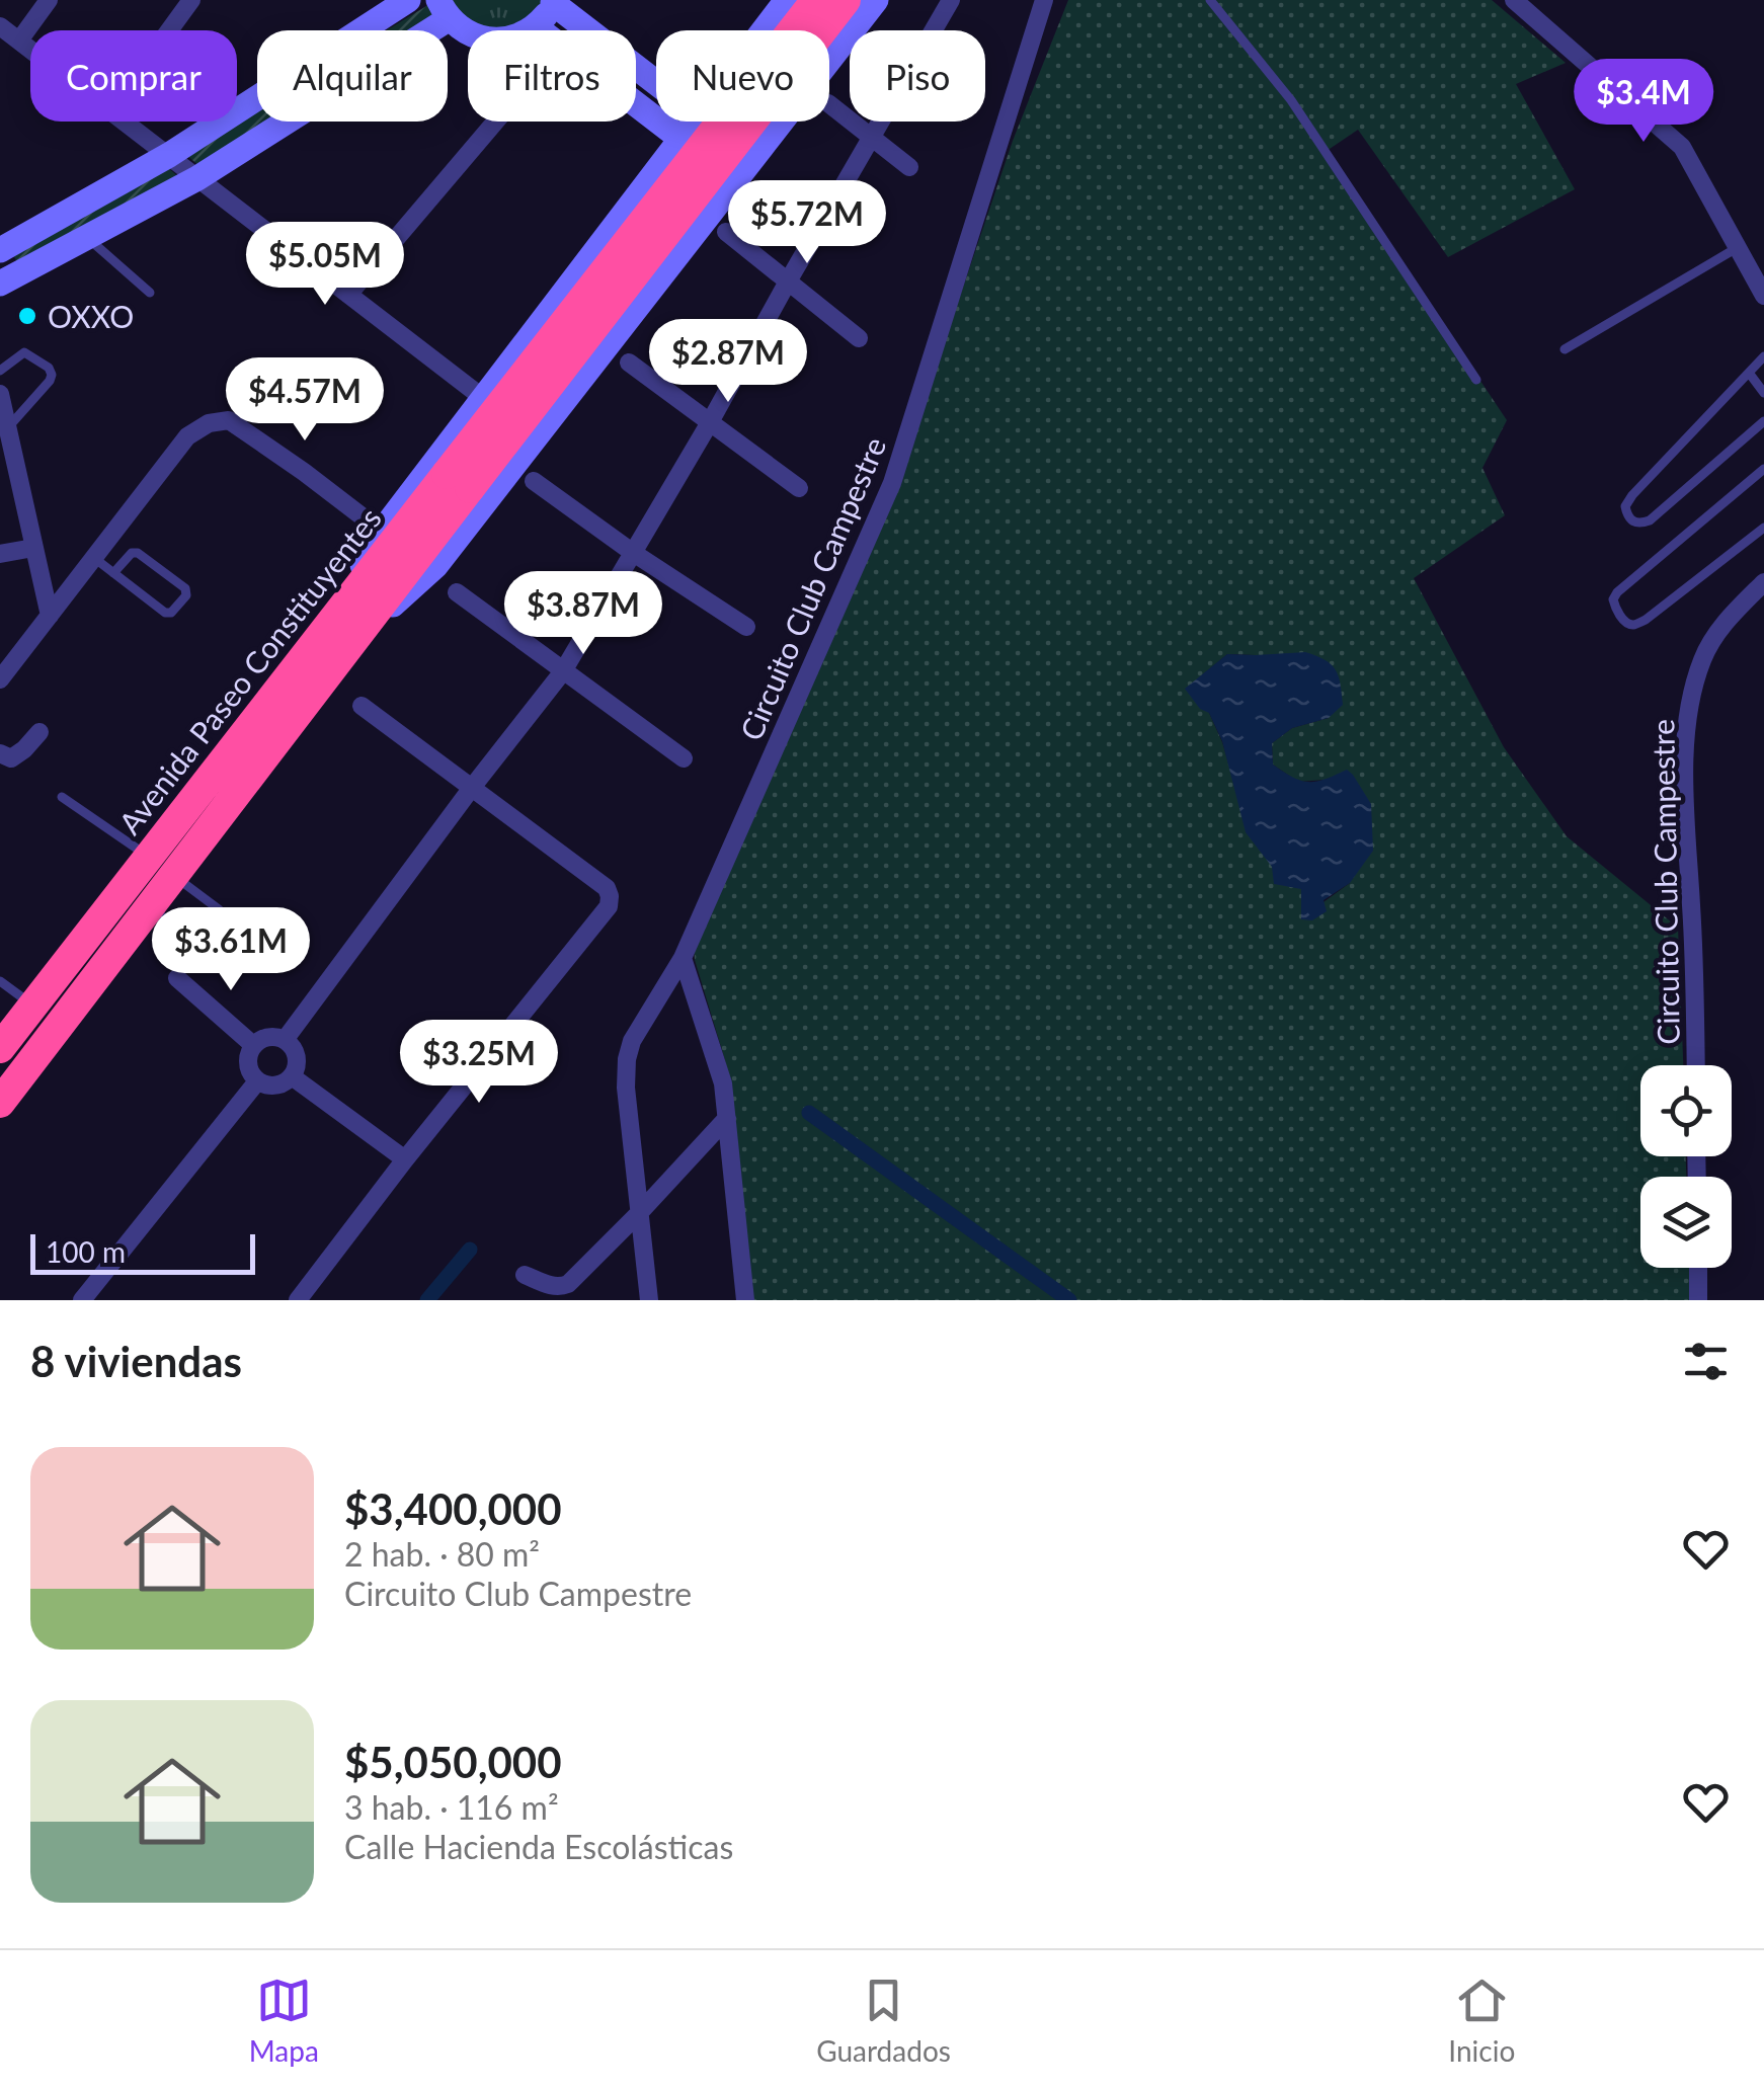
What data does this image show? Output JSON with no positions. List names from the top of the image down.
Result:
{
  "streets": {
    "highway": ["Avenida Paseo Constituyentes"],
    "street": ["Circuito Club Campestre"]
  },
  "places": ["OXXO"],
  "scale_bar": "100 m",
  "page": {
    "chip": [
      "Comprar",
      "Alquilar",
      "Filtros",
      "Nuevo",
      "Piso"
    ],
    "price": [
      "$3.4M",
      "$5.72M",
      "$5.05M",
      "$2.87M",
      "$4.57M",
      "$3.87M",
      "$3.61M",
      "$3.25M"
    ],
    "scale": "100 m",
    "heading": "8 viviendas",
    "list": [
      {
        "name": "$3,400,000",
        "note": "2 hab. · 80 m² · Circuito Club Campestre"
      },
      {
        "name": "$5,050,000",
        "note": "3 hab. · 116 m² · Calle Hacienda Escolásticas"
      }
    ],
    "tabs": ["Mapa", "Guardados", "Inicio"]
  }
}
